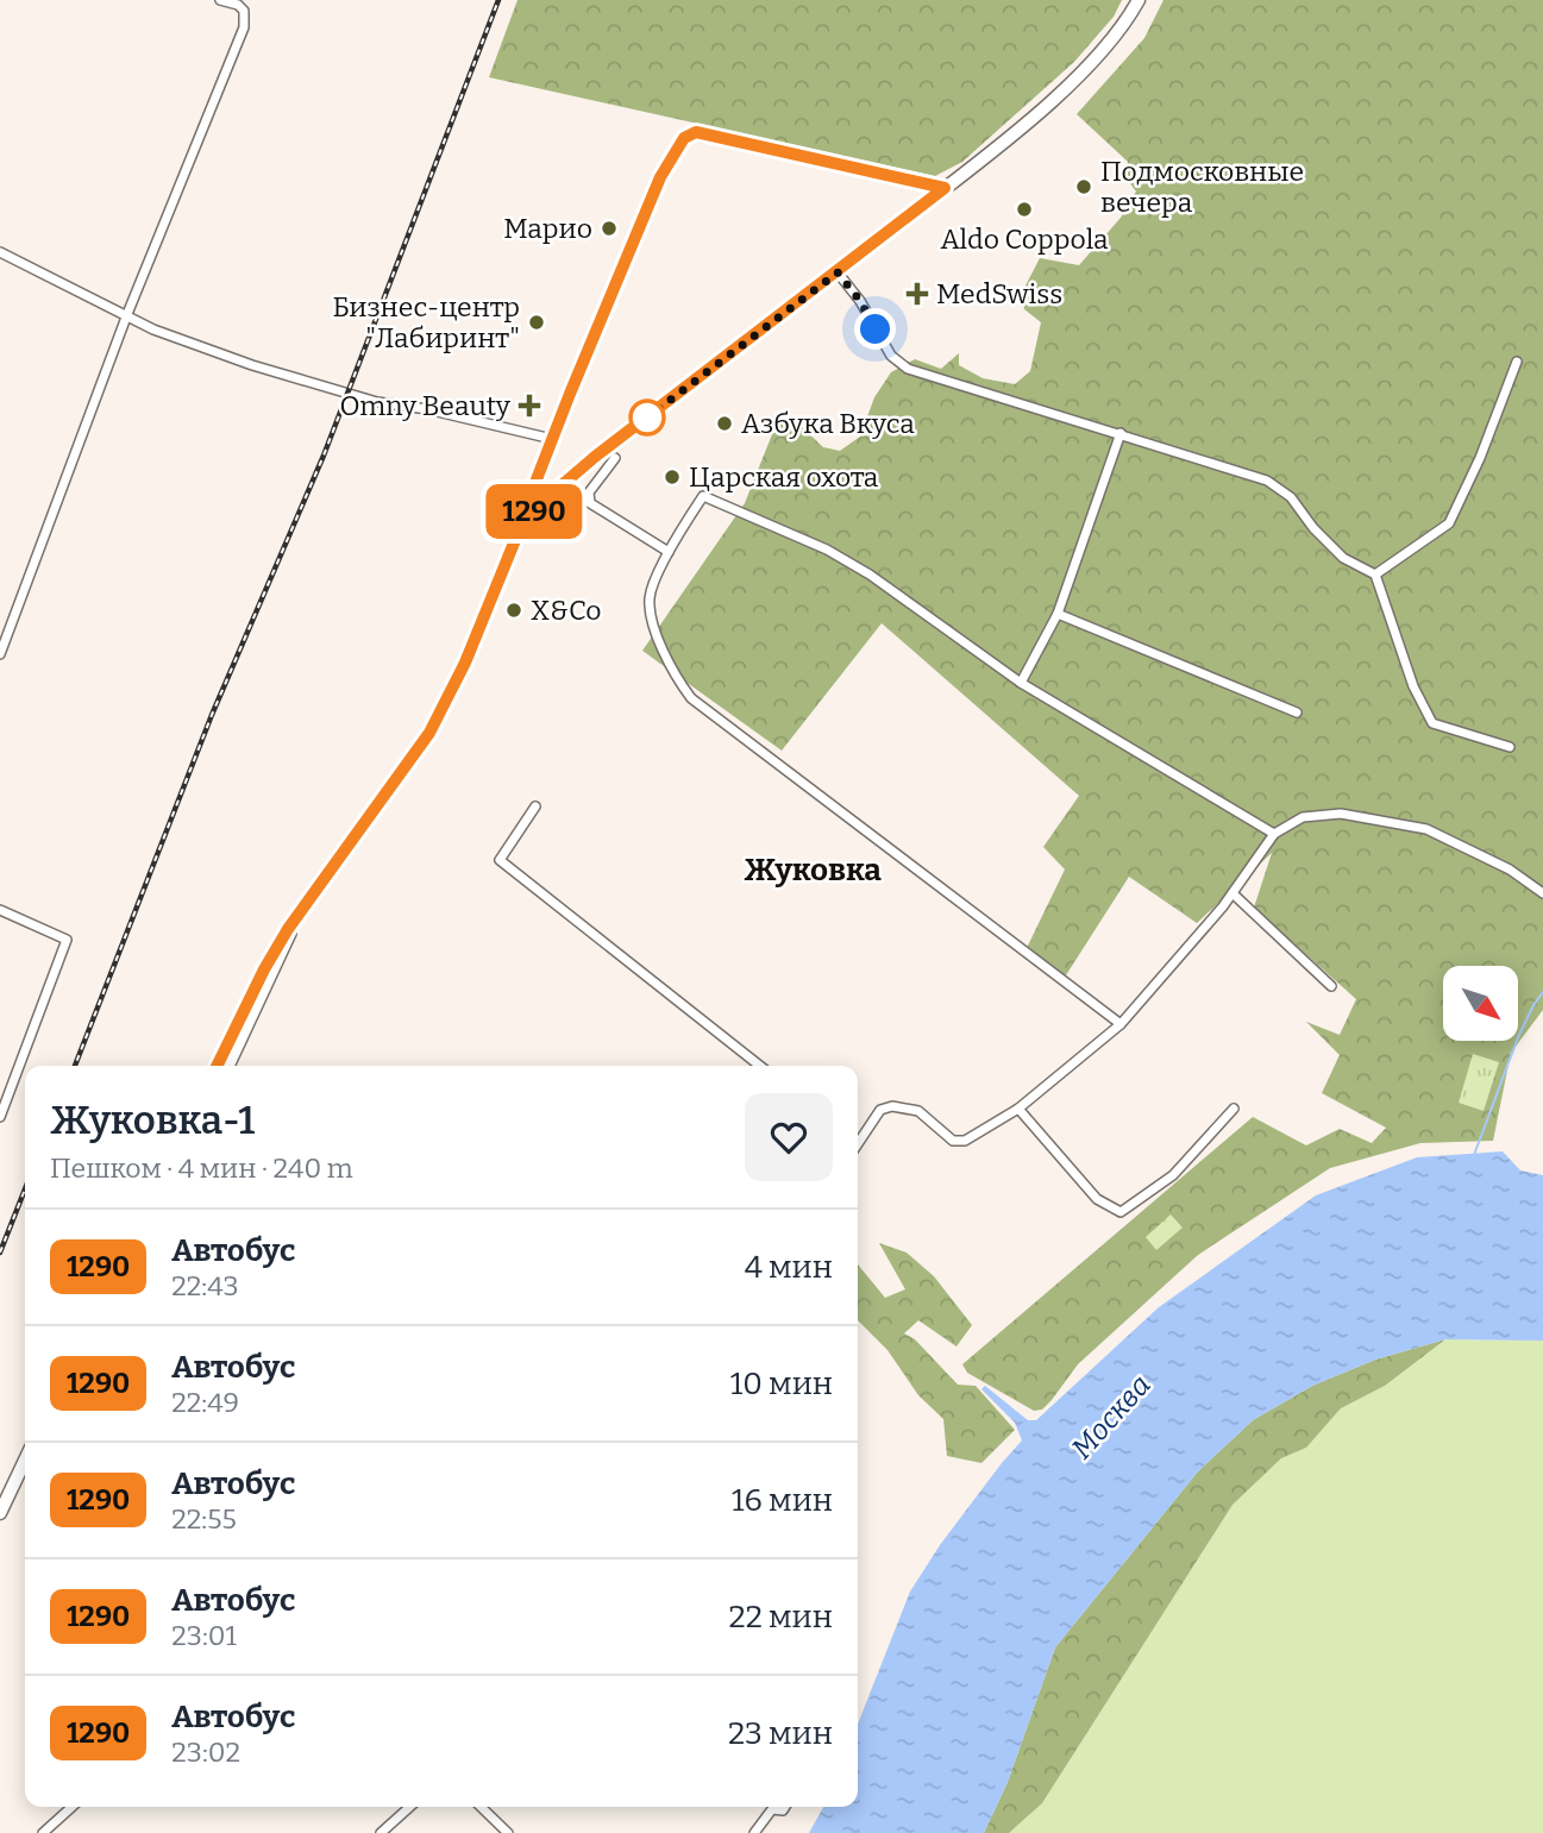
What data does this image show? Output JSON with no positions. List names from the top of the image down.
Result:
{
  "districts": ["Жуковка"],
  "water": ["Москва"],
  "places": {
    "other": [
      "Подмосковные вечера",
      "Aldo Coppola",
      "Марио",
      "Бизнес-центр \"Лабиринт\"",
      "Азбука Вкуса",
      "Царская охота",
      "X&Co"
    ],
    "health": ["MedSwiss", "Omny Beauty"]
  },
  "lines": ["bus line 1290"],
  "north": "bottom right",
  "page": {
    "on_map": "1290",
    "heading": ["Жуковка-1", "Пешком · 4 мин · 240 m"],
    "list": [
      {
        "mark": "1290",
        "name": "Автобус",
        "note": "22:43",
        "value": "4 мин"
      },
      {
        "mark": "1290",
        "name": "Автобус",
        "note": "22:49",
        "value": "10 мин"
      },
      {
        "mark": "1290",
        "name": "Автобус",
        "note": "22:55",
        "value": "16 мин"
      },
      {
        "mark": "1290",
        "name": "Автобус",
        "note": "23:01",
        "value": "22 мин"
      },
      {
        "mark": "1290",
        "name": "Автобус",
        "note": "23:02",
        "value": "23 мин"
      }
    ]
  }
}
